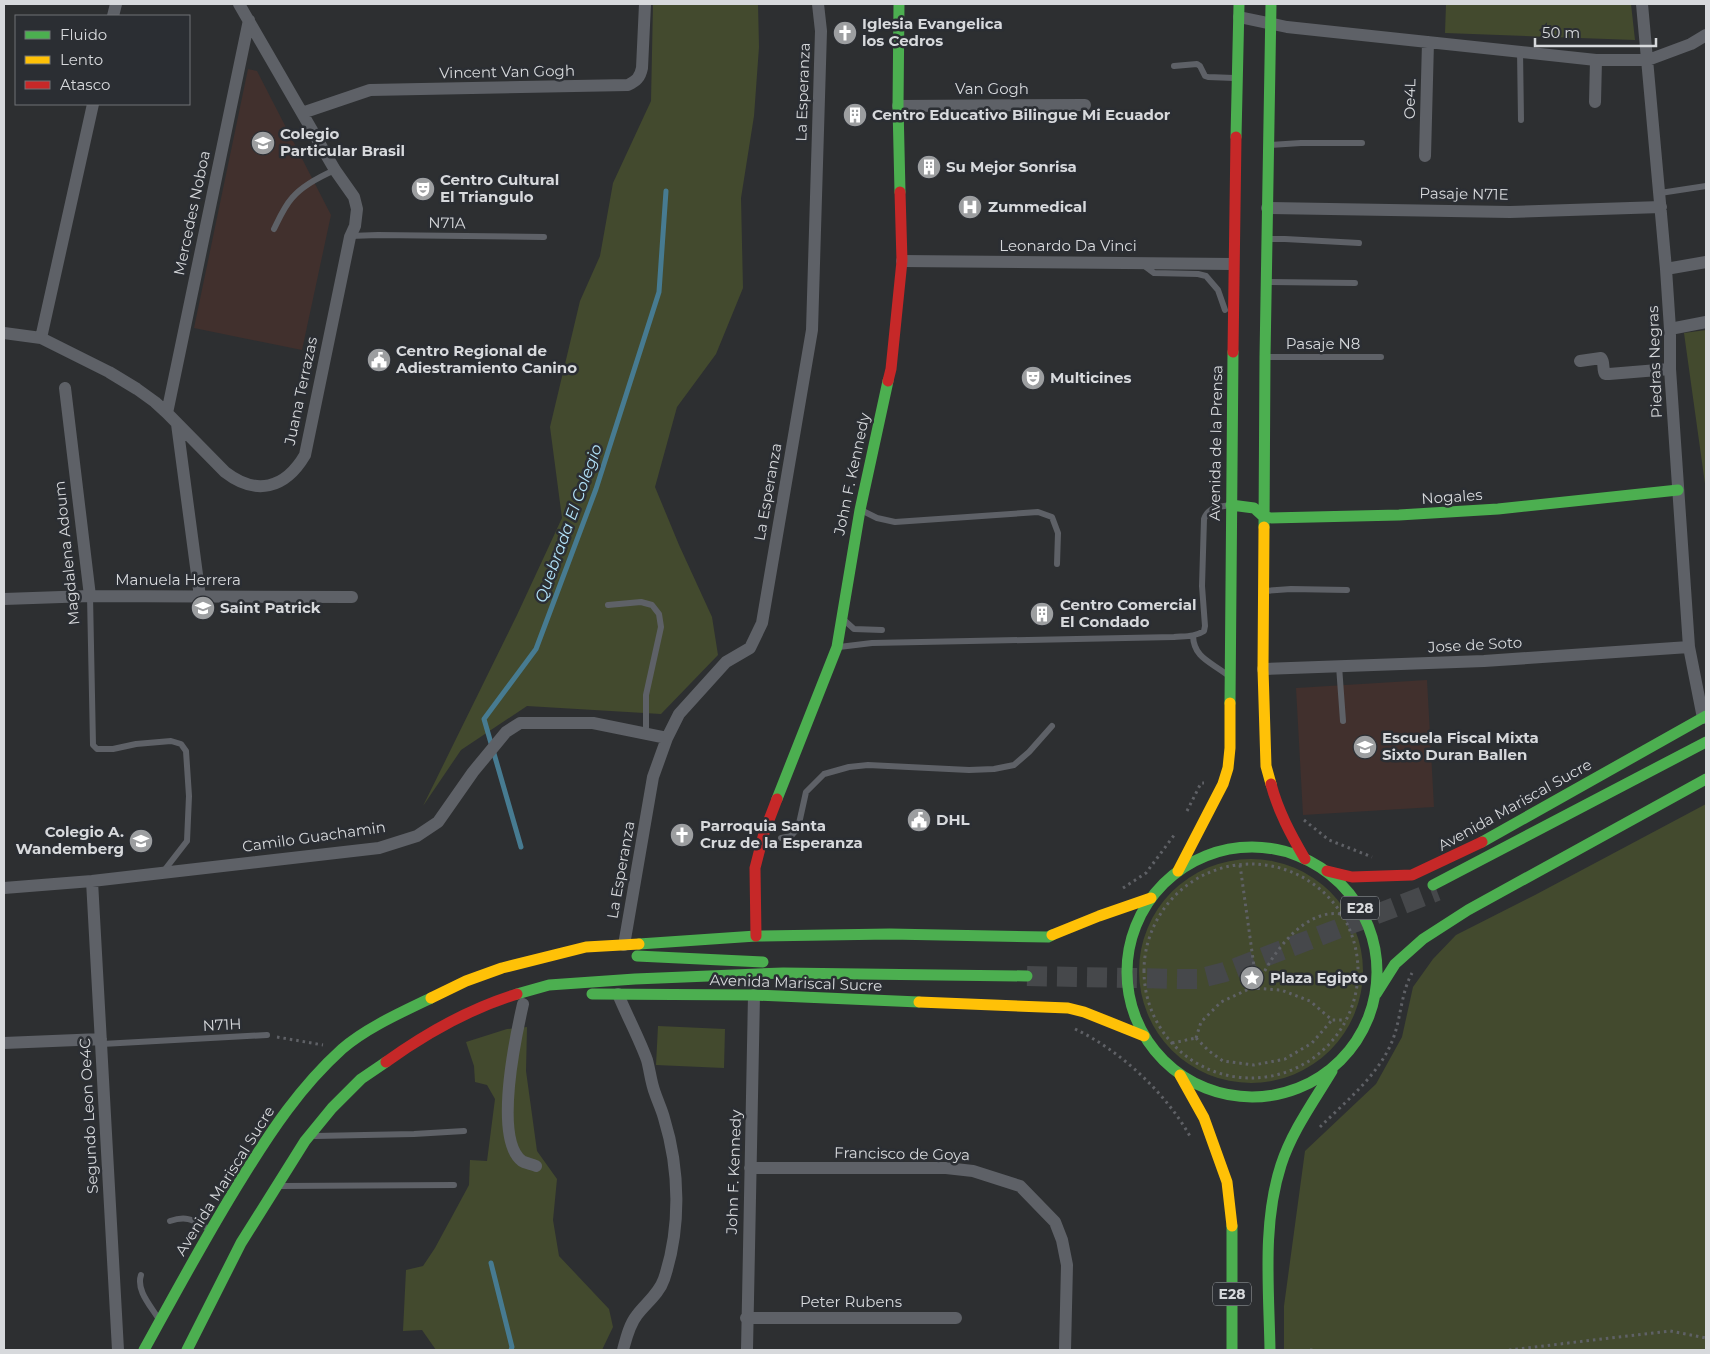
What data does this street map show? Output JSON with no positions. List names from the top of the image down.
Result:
{
  "streets": {
    "main road": [
      "Avenida de la Prensa",
      "John F. Kennedy",
      "Nogales",
      "Avenida Mariscal Sucre",
      "E28"
    ],
    "street": [
      "Vincent Van Gogh",
      "Van Gogh",
      "La Esperanza",
      "Oe4L",
      "Pasaje N71E",
      "Mercedes Noboa",
      "Leonardo Da Vinci",
      "Piedras Negras",
      "Juana Terrazas",
      "Magdalena Adoum",
      "Manuela Herrera",
      "Jose de Soto",
      "Camilo Guachamin",
      "Segundo Leon Oe4C",
      "Francisco de Goya",
      "Peter Rubens"
    ],
    "lane": ["N71A", "Pasaje N8", "N71H"]
  },
  "crossings": [
    ["Vincent Van Gogh", "Juana Terrazas"],
    ["Van Gogh", "John F. Kennedy"],
    ["La Esperanza", "Avenida Mariscal Sucre"],
    ["La Esperanza", "Camilo Guachamin"],
    ["Pasaje N71E", "Piedras Negras"],
    ["Mercedes Noboa", "Juana Terrazas"],
    ["N71A", "Juana Terrazas"],
    ["Leonardo Da Vinci", "Avenida de la Prensa"],
    ["Leonardo Da Vinci", "John F. Kennedy"],
    ["Piedras Negras", "Nogales"],
    ["Piedras Negras", "Jose de Soto"],
    ["Piedras Negras", "Avenida Mariscal Sucre"],
    ["Avenida de la Prensa", "Nogales"],
    ["Avenida de la Prensa", "E28"],
    ["John F. Kennedy", "Avenida Mariscal Sucre"],
    ["John F. Kennedy", "Francisco de Goya"],
    ["John F. Kennedy", "Peter Rubens"],
    ["Magdalena Adoum", "Manuela Herrera"],
    ["Magdalena Adoum", "Camilo Guachamin"],
    ["Avenida Mariscal Sucre", "E28"],
    ["Camilo Guachamin", "Segundo Leon Oe4C"],
    ["N71H", "Segundo Leon Oe4C"]
  ],
  "water": ["Quebrada El Colegio"],
  "places": {
    "church": ["Iglesia Evangelica los Cedros", "Parroquia Santa Cruz de la Esperanza"],
    "building": ["Centro Educativo Bilingue Mi Ecuador", "Su Mejor Sonrisa", "Centro Comercial El Condado"],
    "school or university": [
      "Colegio Particular Brasil",
      "Saint Patrick",
      "Escuela Fiscal Mixta Sixto Duran Ballen",
      "Colegio A. Wandemberg"
    ],
    "theatre": ["Centro Cultural El Triangulo", "Multicines"],
    "hospital": ["Zummedical"],
    "public building": ["Centro Regional de Adiestramiento Canino", "DHL"],
    "place": ["Plaza Egipto"]
  },
  "legend": ["Fluido", "Lento", "Atasco"],
  "scale_bar": "50 m"
}
